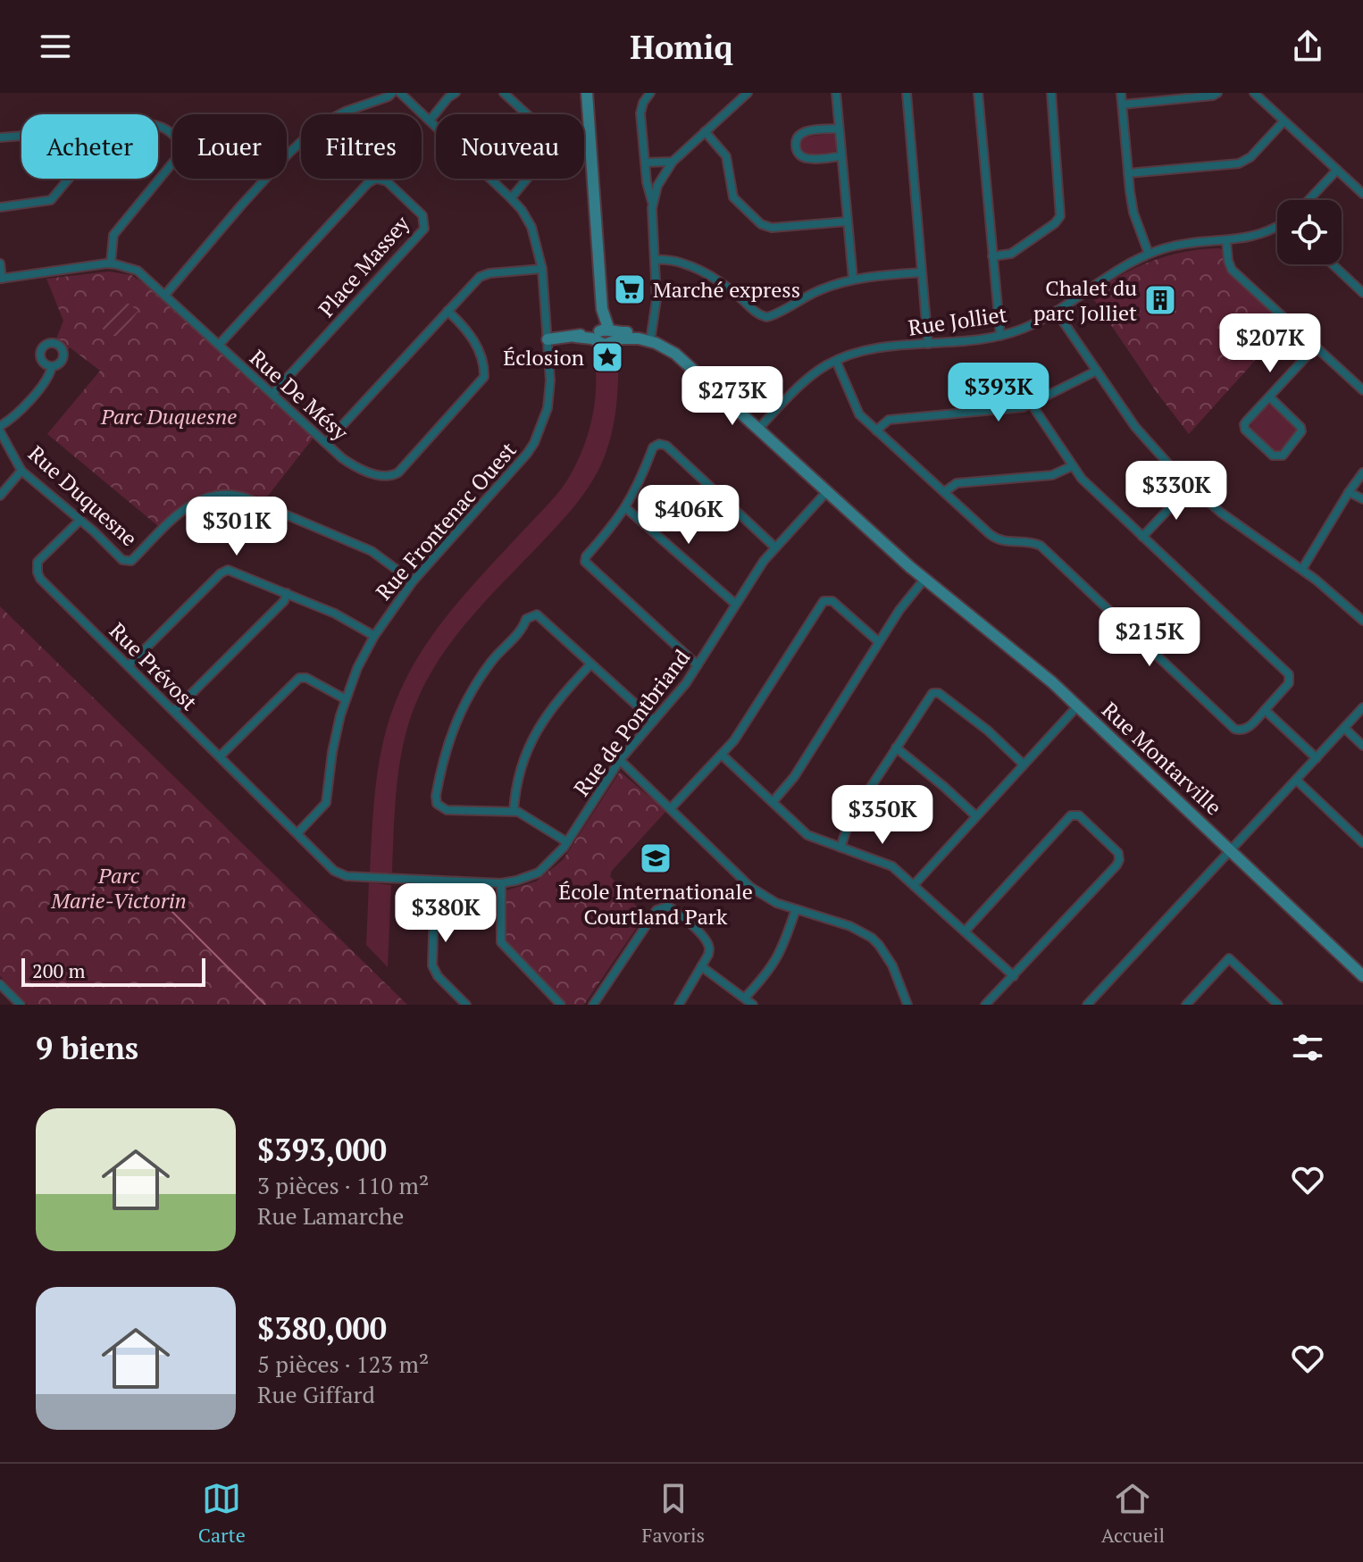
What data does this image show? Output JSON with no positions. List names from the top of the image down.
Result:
{
  "streets": {
    "street": [
      "Place Massey",
      "Rue Jolliet",
      "Rue De Mésy",
      "Rue Duquesne",
      "Rue Frontenac Ouest",
      "Rue Prévost",
      "Rue de Pontbriand",
      "Rue Montarville"
    ]
  },
  "crossings": [
    ["Place Massey", "Rue De Mésy"],
    ["Rue Jolliet", "Rue Montarville"],
    ["Rue Duquesne", "Rue Frontenac Ouest"],
    ["Rue Duquesne", "Rue Prévost"],
    ["Rue Frontenac Ouest", "Rue Prévost"],
    ["Rue Frontenac Ouest", "Rue de Pontbriand"],
    ["Rue Frontenac Ouest", "Rue Montarville"],
    ["Rue Prévost", "Rue de Pontbriand"],
    ["Rue de Pontbriand", "Rue Montarville"]
  ],
  "parks": ["Parc Duquesne", "Parc Marie-Victorin"],
  "places": {
    "supermarket": ["Marché express"],
    "building": ["Chalet du parc Jolliet"],
    "place": ["Éclosion"],
    "school or university": ["École Internationale Courtland Park"]
  },
  "scale_bar": "200 m",
  "page": {
    "header": "Homiq",
    "chip": [
      "Acheter",
      "Louer",
      "Filtres",
      "Nouveau"
    ],
    "price": [
      "$207K",
      "$393K",
      "$273K",
      "$330K",
      "$406K",
      "$301K",
      "$215K",
      "$350K",
      "$380K"
    ],
    "scale": "200 m",
    "heading": "9 biens",
    "list": [
      {
        "name": "$393,000",
        "note": "3 pièces · 110 m² · Rue Lamarche"
      },
      {
        "name": "$380,000",
        "note": "5 pièces · 123 m² · Rue Giffard"
      }
    ],
    "tabs": ["Carte", "Favoris", "Accueil"]
  }
}
